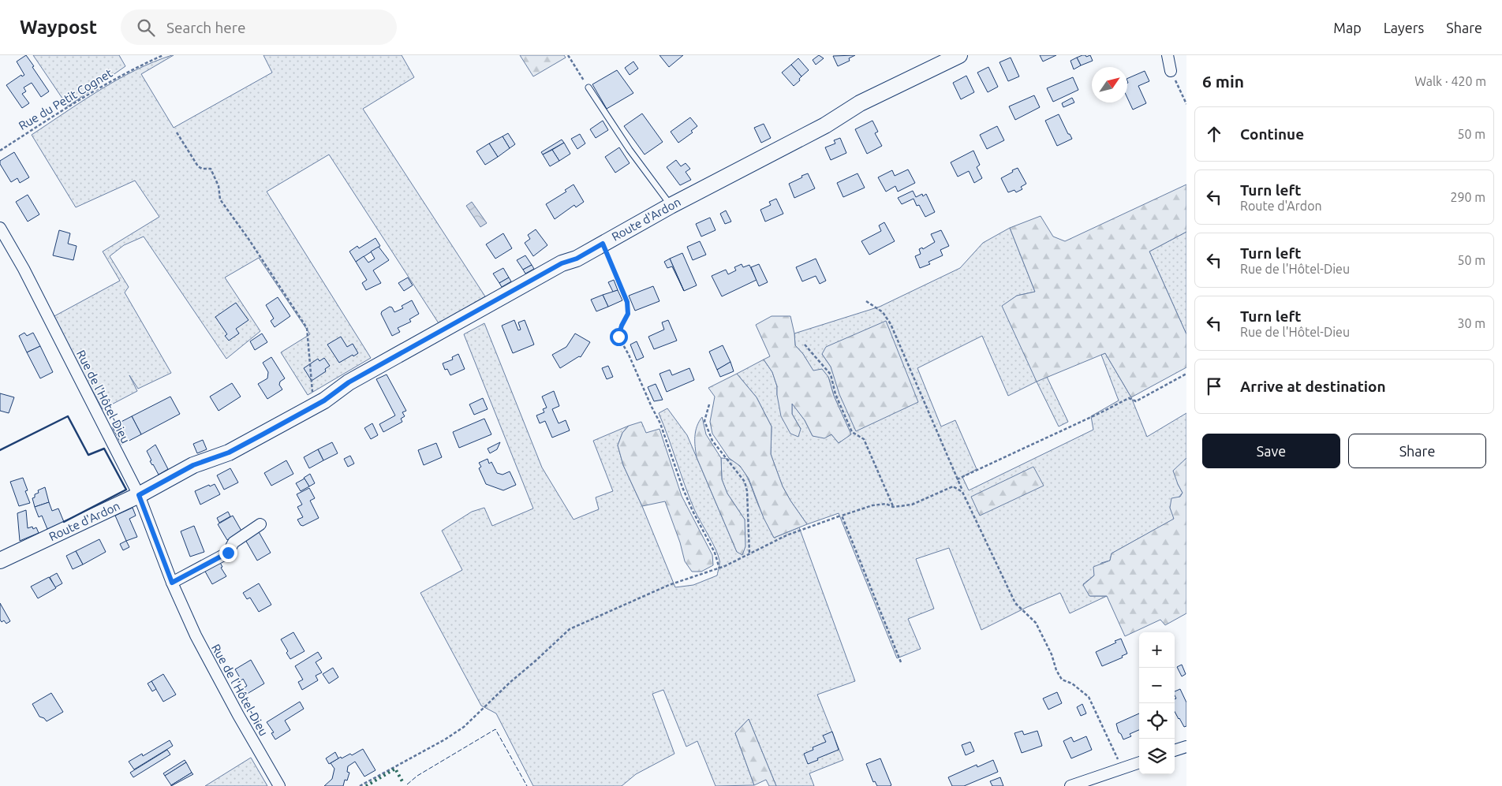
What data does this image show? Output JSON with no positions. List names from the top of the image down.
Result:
{
  "streets": {
    "street": ["Route d'Ardon", "Rue de l'Hôtel-Dieu"],
    "path": ["Rue du Petit Cognet"]
  },
  "crossings": [
    ["Route d'Ardon", "Rue de l'Hôtel-Dieu"]
  ],
  "north": "top right",
  "page": {
    "header": "Waypost",
    "search": "Search here",
    "nav": ["Map", "Layers", "Share"],
    "heading": ["6 min", "Walk · 420 m"],
    "list": [
      ["Continue", "50 m"],
      ["Turn left", "Route d'Ardon", "290 m"],
      ["Turn left", "Rue de l'Hôtel-Dieu", "50 m"],
      ["Turn left", "Rue de l'Hôtel-Dieu", "30 m"],
      "Arrive at destination"
    ],
    "buttons": ["Save", "Share"],
    "map_buttons": ["+", "−"]
  }
}
